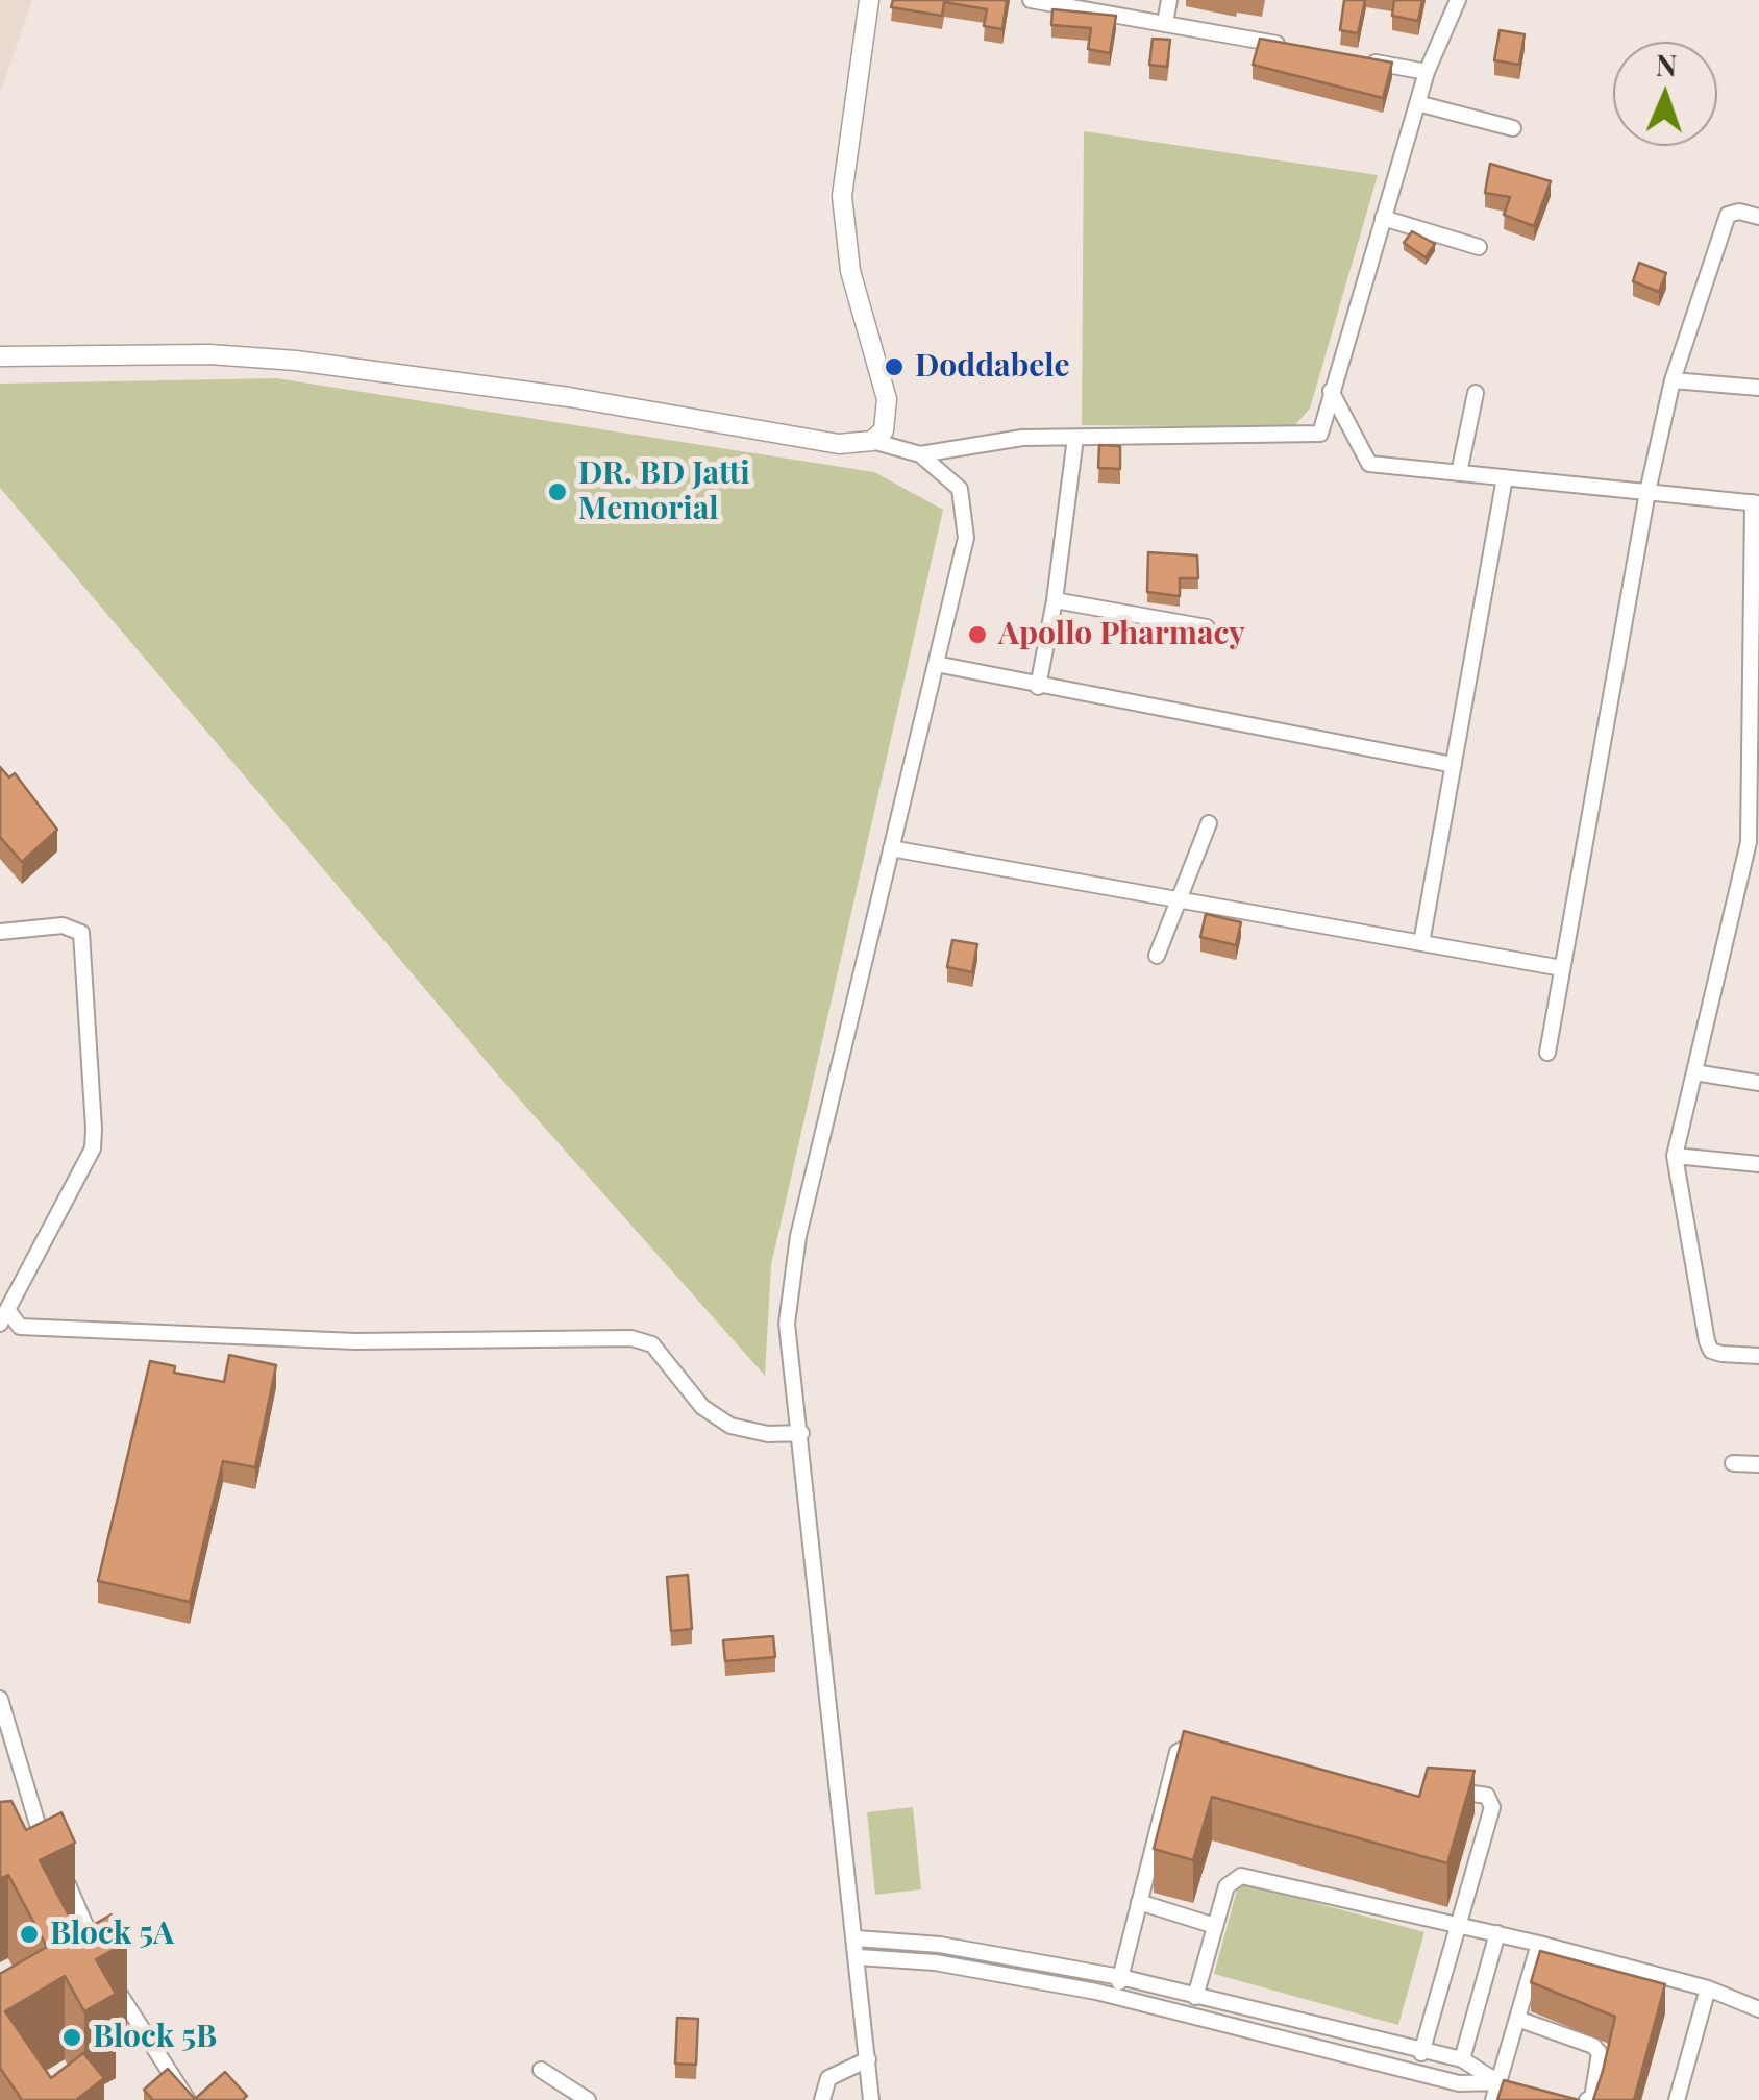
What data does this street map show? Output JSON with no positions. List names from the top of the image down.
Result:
{
  "places": [
    "Doddabele",
    "DR. BD Jatti Memorial",
    "Apollo Pharmacy",
    "Block 5A",
    "Block 5B"
  ],
  "north": "top"
}
